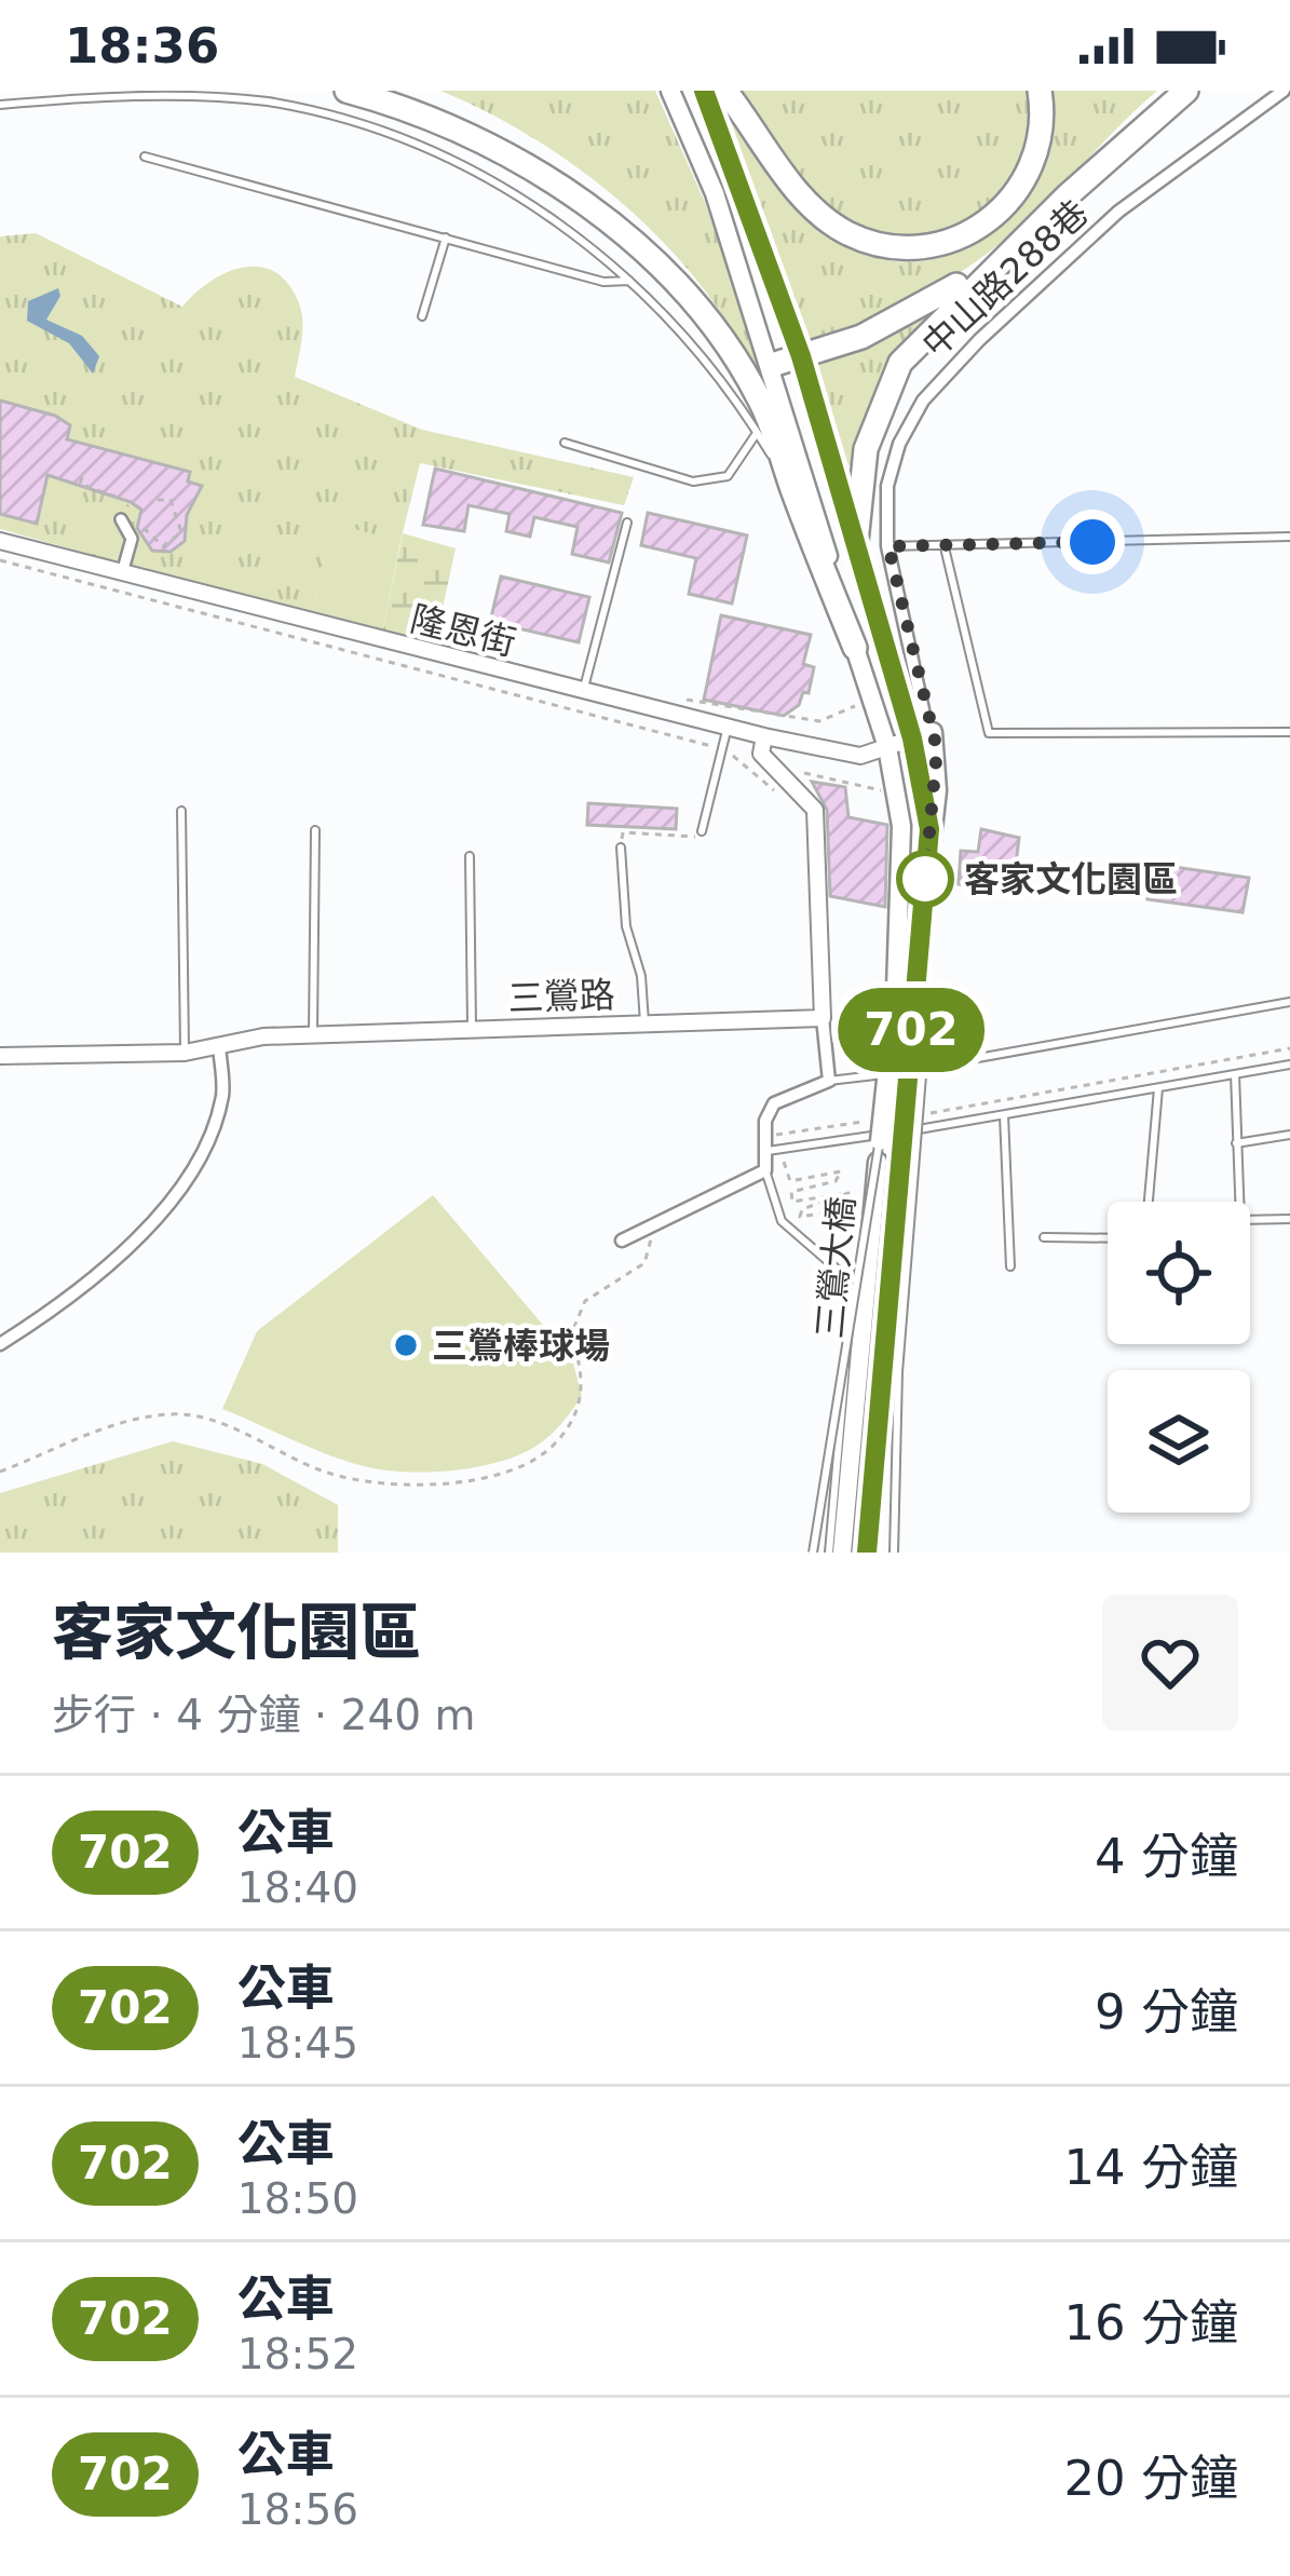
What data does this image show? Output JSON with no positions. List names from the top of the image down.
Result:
{
  "streets": {
    "main road": ["三鶯大橋"],
    "street": ["中山路288巷", "隆恩街", "三鶯路"]
  },
  "crossings": [
    ["中山路288巷", "隆恩街"]
  ],
  "places": ["客家文化園區", "三鶯棒球場"],
  "lines": ["bus line 702"],
  "page": {
    "status": "18:36",
    "on_map": "702",
    "heading": ["客家文化園區", "步行 · 4 分鐘 · 240 m"],
    "list": [
      {
        "mark": "702",
        "name": "公車",
        "note": "18:40",
        "value": "4 分鐘"
      },
      {
        "mark": "702",
        "name": "公車",
        "note": "18:45",
        "value": "9 分鐘"
      },
      {
        "mark": "702",
        "name": "公車",
        "note": "18:50",
        "value": "14 分鐘"
      },
      {
        "mark": "702",
        "name": "公車",
        "note": "18:52",
        "value": "16 分鐘"
      },
      {
        "mark": "702",
        "name": "公車",
        "note": "18:56",
        "value": "20 分鐘"
      }
    ]
  }
}
